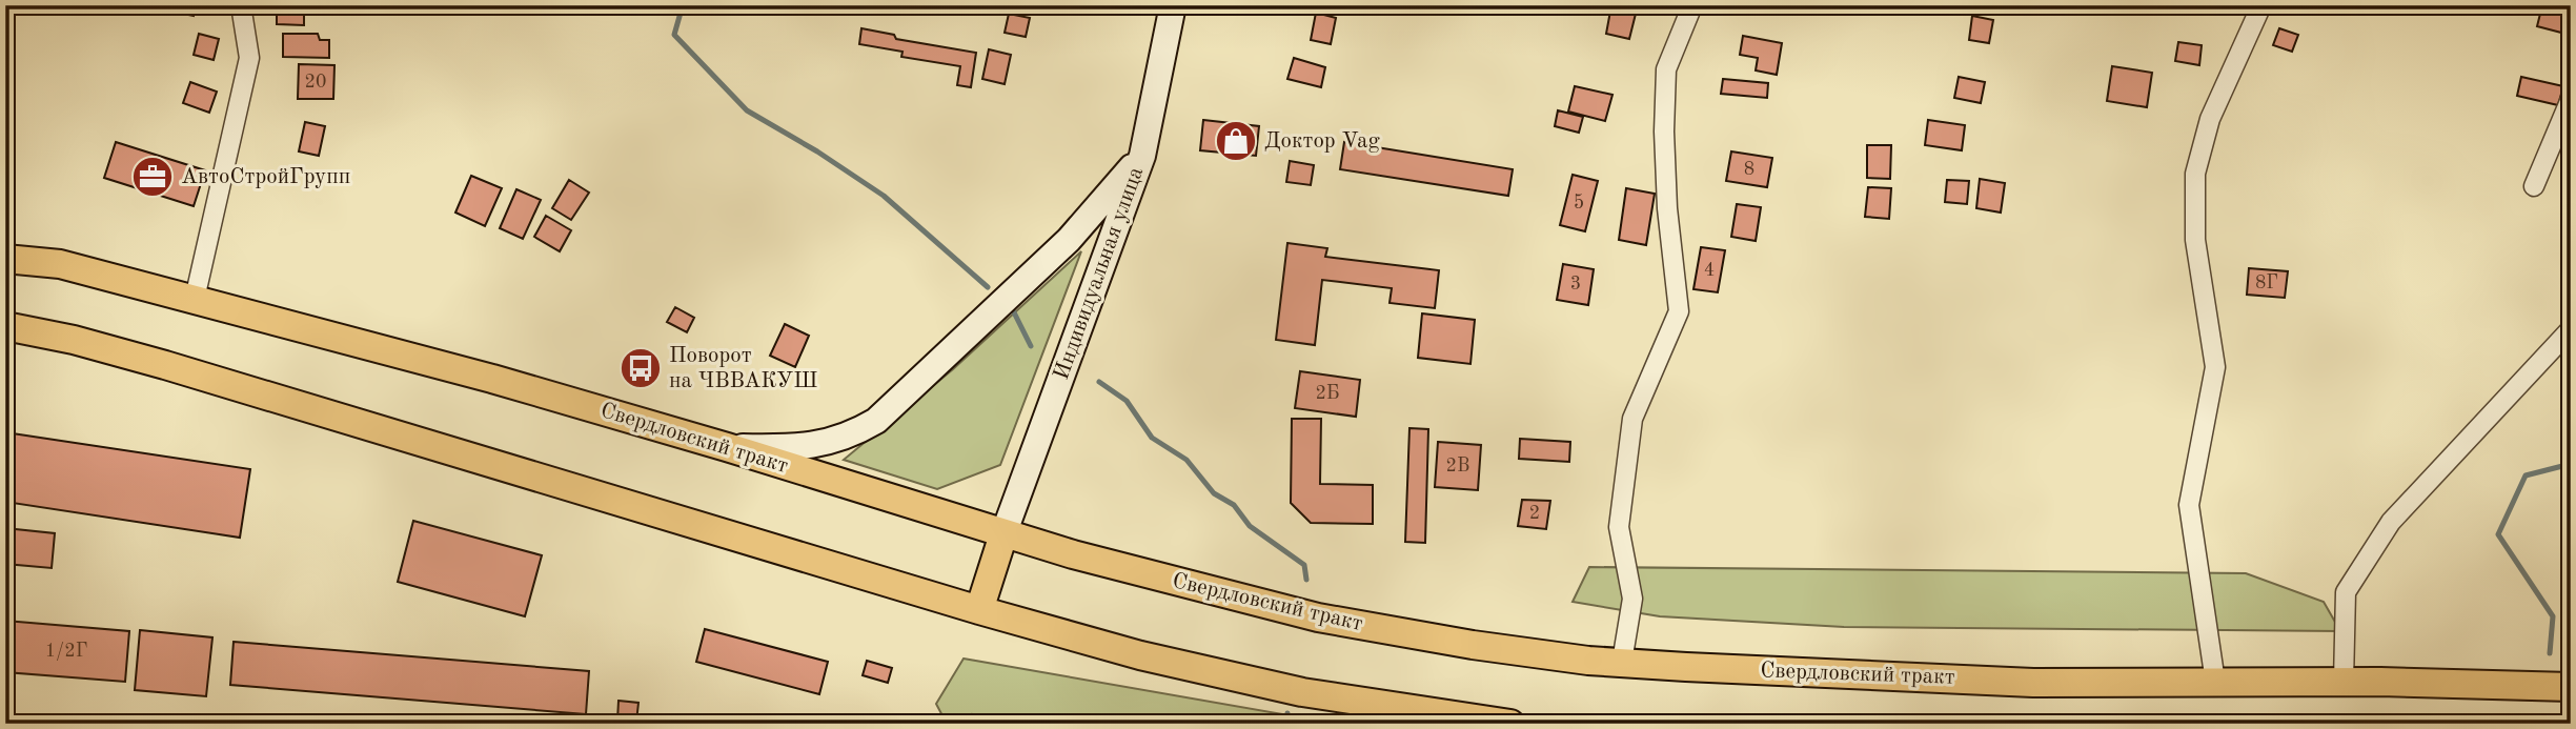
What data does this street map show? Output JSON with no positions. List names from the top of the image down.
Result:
{
  "streets": {
    "main road": ["Индивидуальная улица", "Свердловский тракт"]
  },
  "crossings": [
    ["Индивидуальная улица", "Свердловский тракт"]
  ],
  "places": {
    "shop": ["Доктор Vag"],
    "office": ["АвтоСтройГрупп"],
    "bus stop": ["Поворот на ЧВВАКУШ"]
  },
  "house_numbers": [
    "20",
    "8",
    "5",
    "4",
    "8Г",
    "3",
    "2Б",
    "2В",
    "2",
    "1/2Г"
  ]
}
